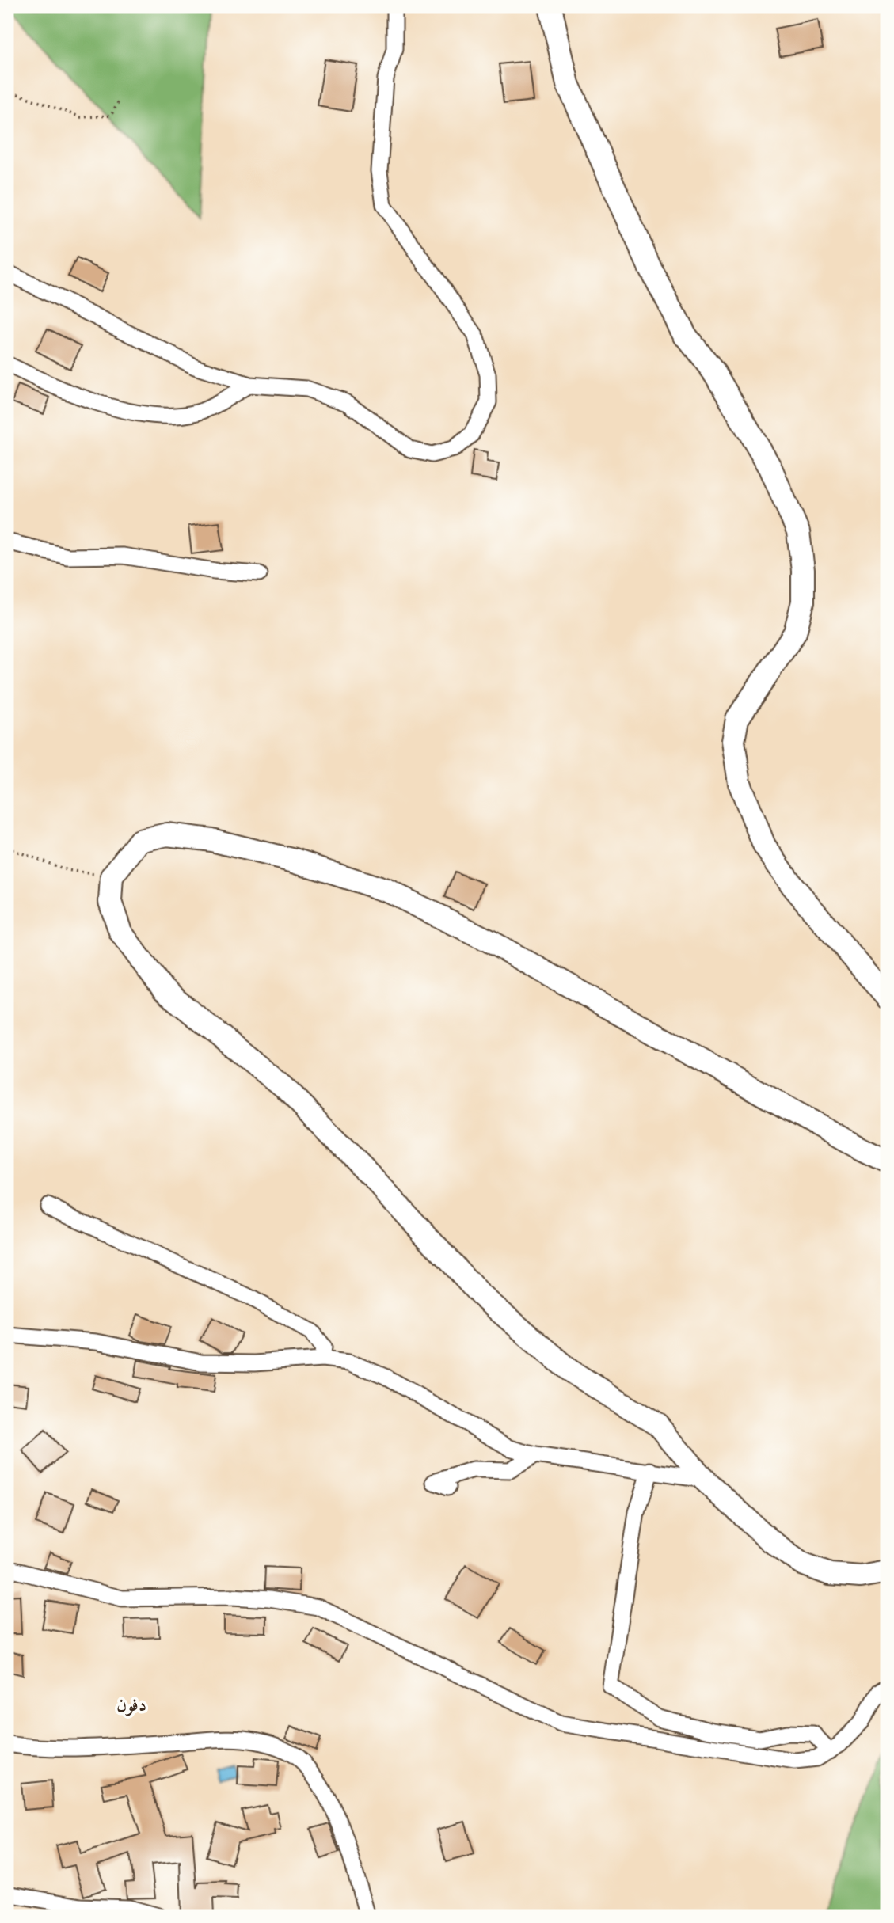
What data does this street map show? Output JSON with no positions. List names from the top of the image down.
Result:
{
  "districts": ["دفون"]
}
